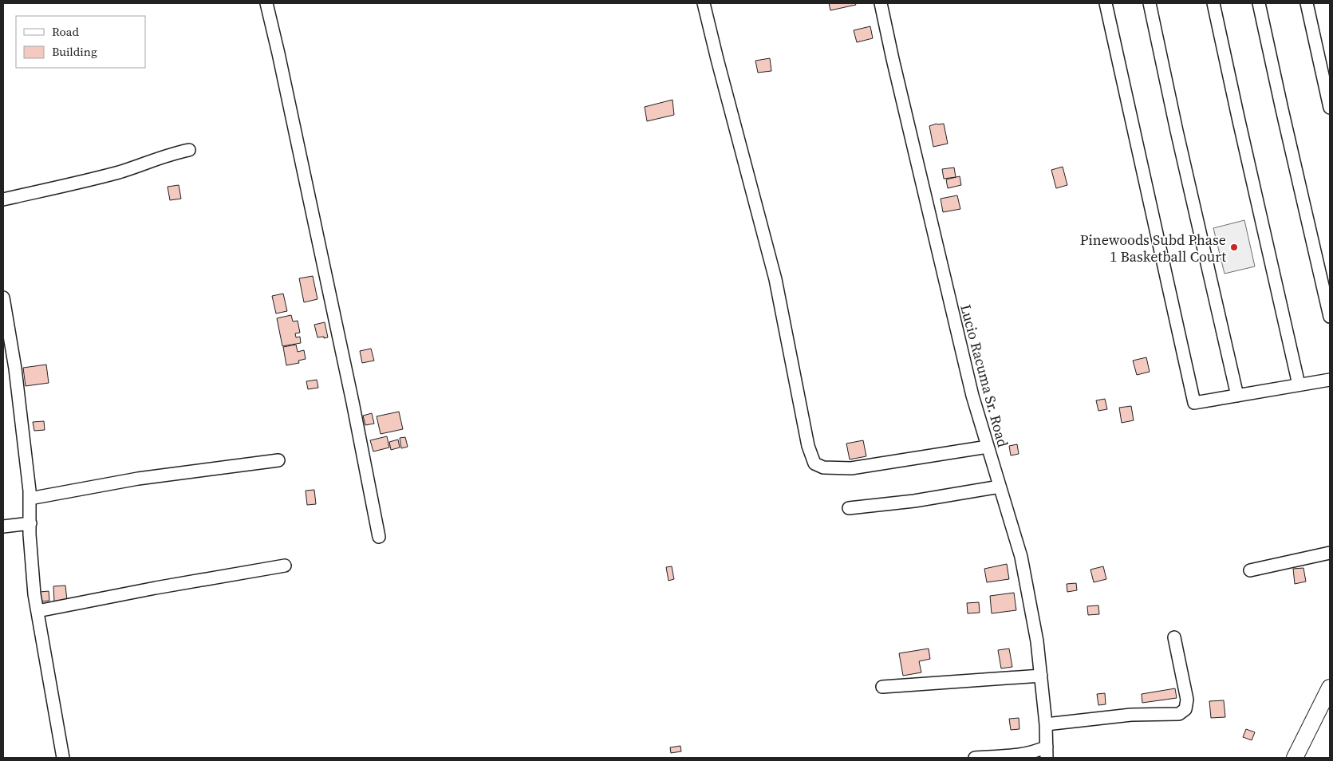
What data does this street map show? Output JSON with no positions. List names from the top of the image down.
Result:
{
  "streets": {
    "street": ["Lucio Racuma Sr. Road"]
  },
  "places": ["Pinewoods Subd Phase 1 Basketball Court"],
  "legend": ["Road", "Building"]
}
